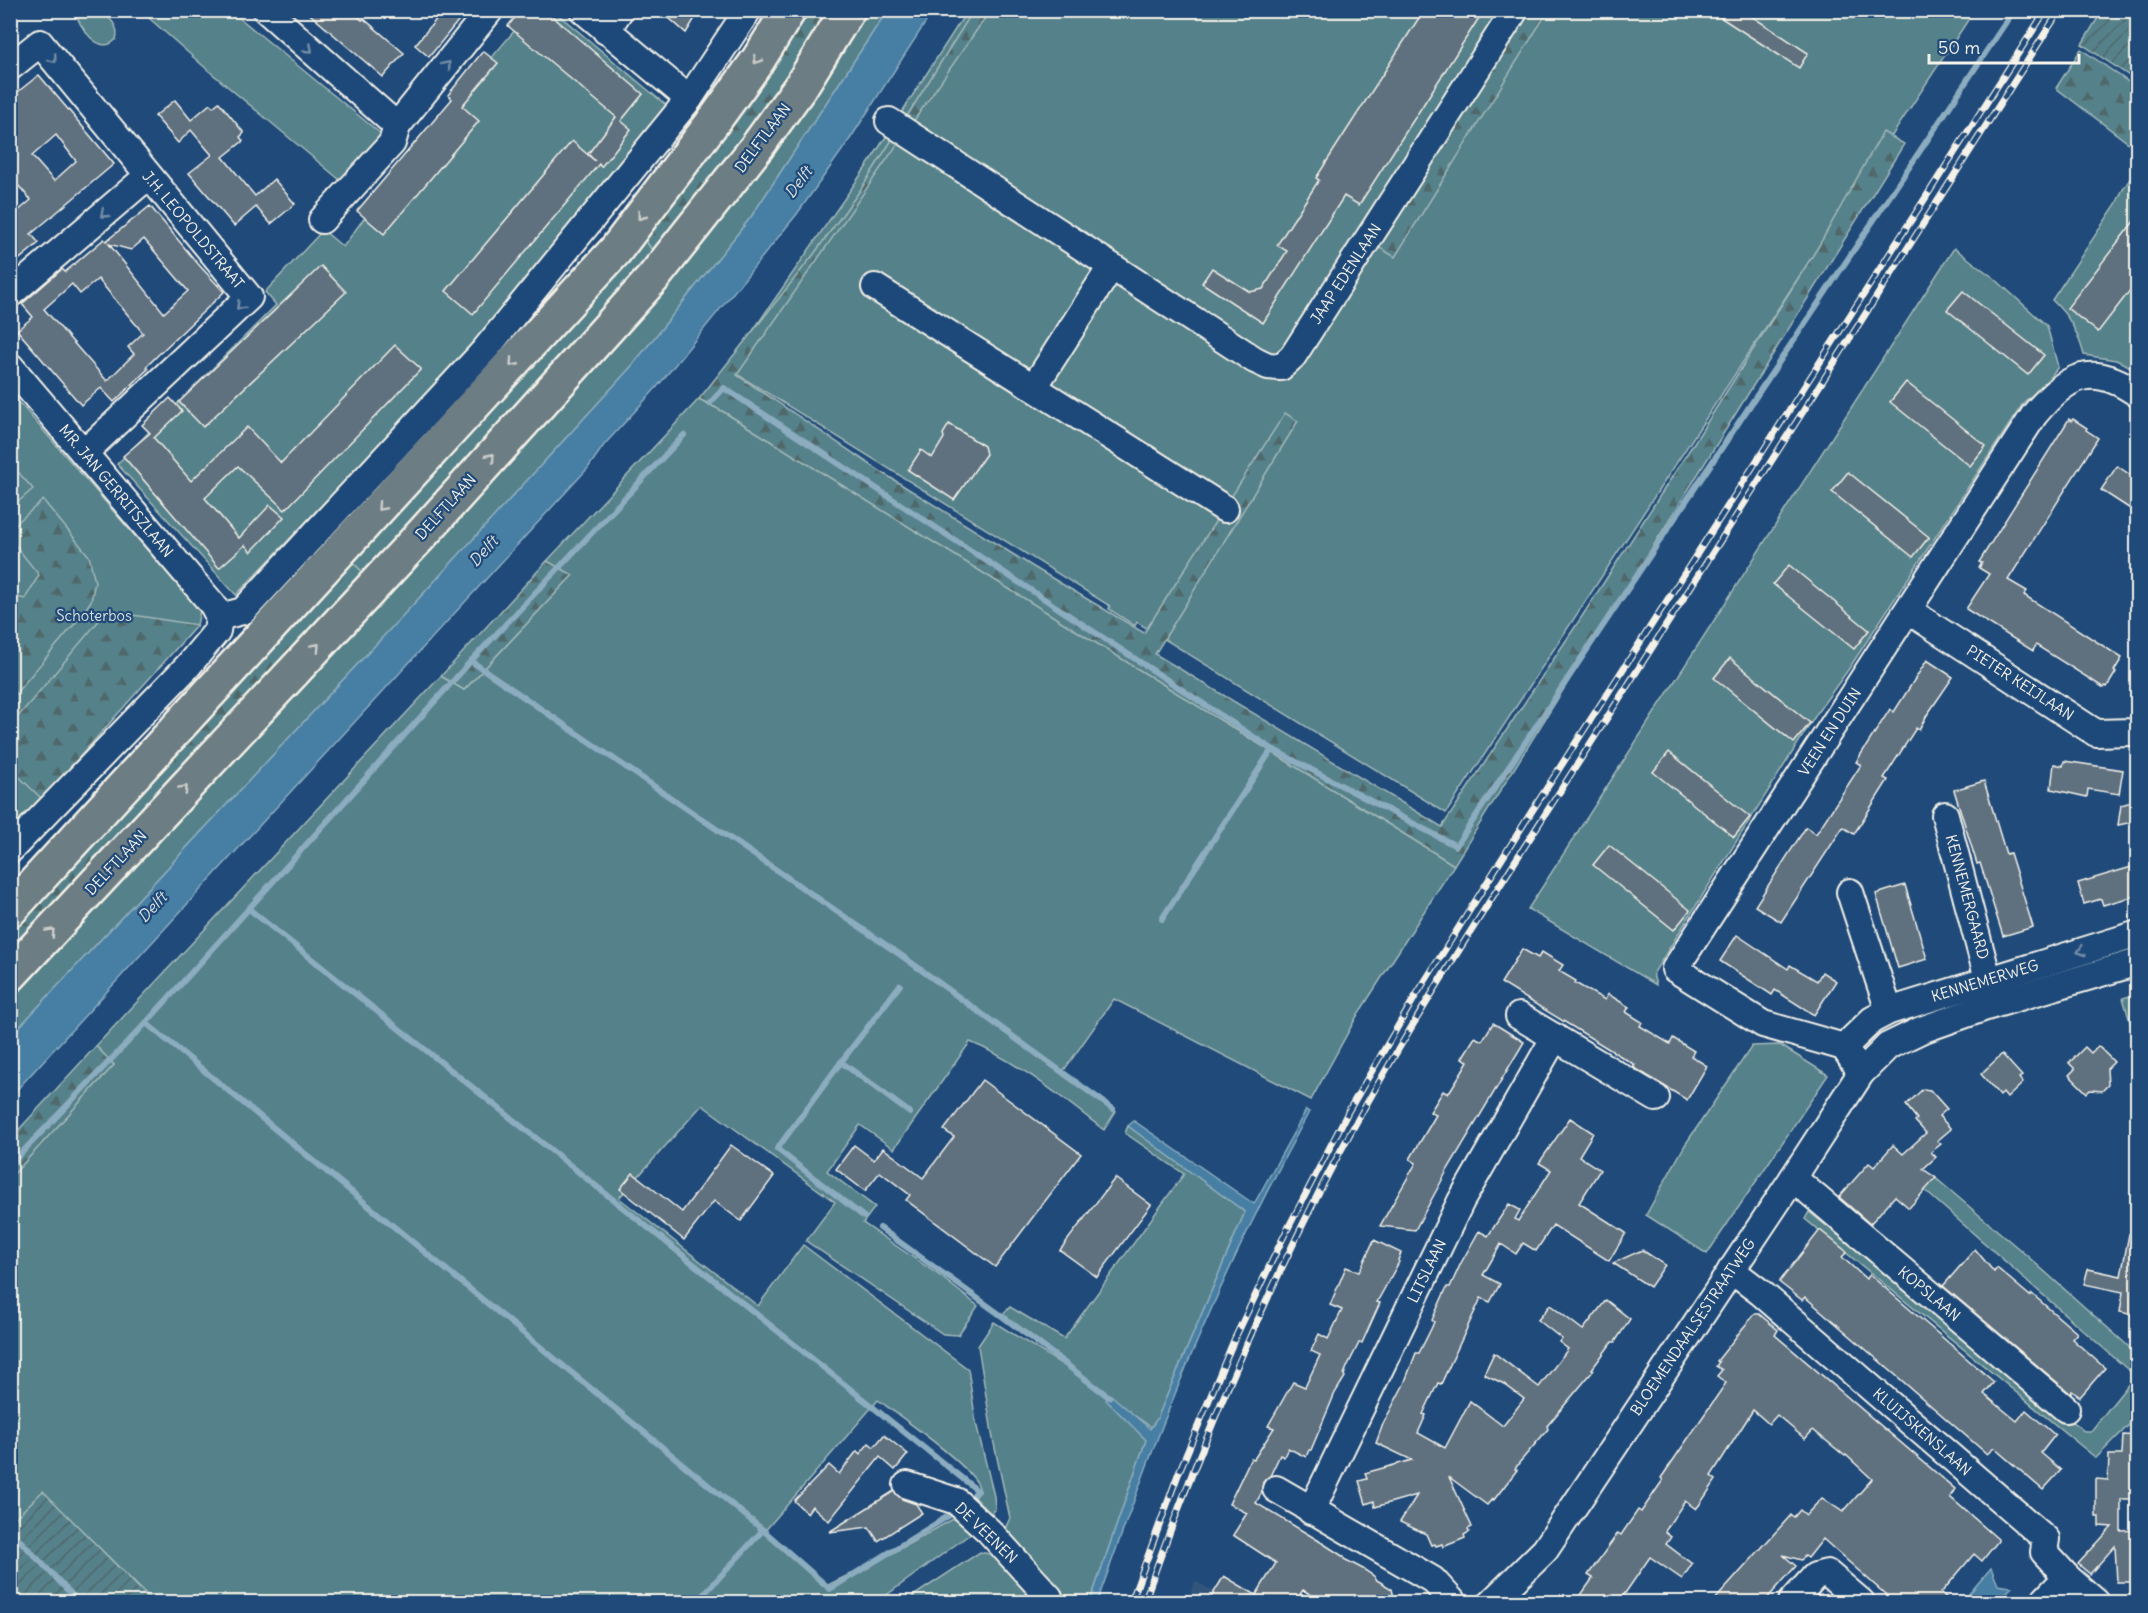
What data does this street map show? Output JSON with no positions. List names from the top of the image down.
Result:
{
  "streets": {
    "main road": ["DELFTLAAN"],
    "street": [
      "J.H. LEOPOLDSTRAAT",
      "JAAP EDENLAAN",
      "MR. JAN GERRITSZLAAN",
      "PIETER KEIJLAAN",
      "VEEN EN DUIN",
      "KENNEMERGAARD",
      "KENNEMERWEG",
      "LITSLAAN",
      "KOPSLAAN",
      "BLOEMENDAALSESTRAATWEG",
      "KLUIJSKENSLAAN",
      "DE VEENEN"
    ]
  },
  "crossings": [
    ["J.H. LEOPOLDSTRAAT", "MR. JAN GERRITSZLAAN"],
    ["PIETER KEIJLAAN", "VEEN EN DUIN"],
    ["VEEN EN DUIN", "KENNEMERWEG"],
    ["KENNEMERGAARD", "KENNEMERWEG"],
    ["KENNEMERWEG", "BLOEMENDAALSESTRAATWEG"],
    ["KOPSLAAN", "BLOEMENDAALSESTRAATWEG"],
    ["BLOEMENDAALSESTRAATWEG", "KLUIJSKENSLAAN"]
  ],
  "water": ["Delft"],
  "parks": ["Schoterbos"],
  "scale_bar": "50 m"
}
